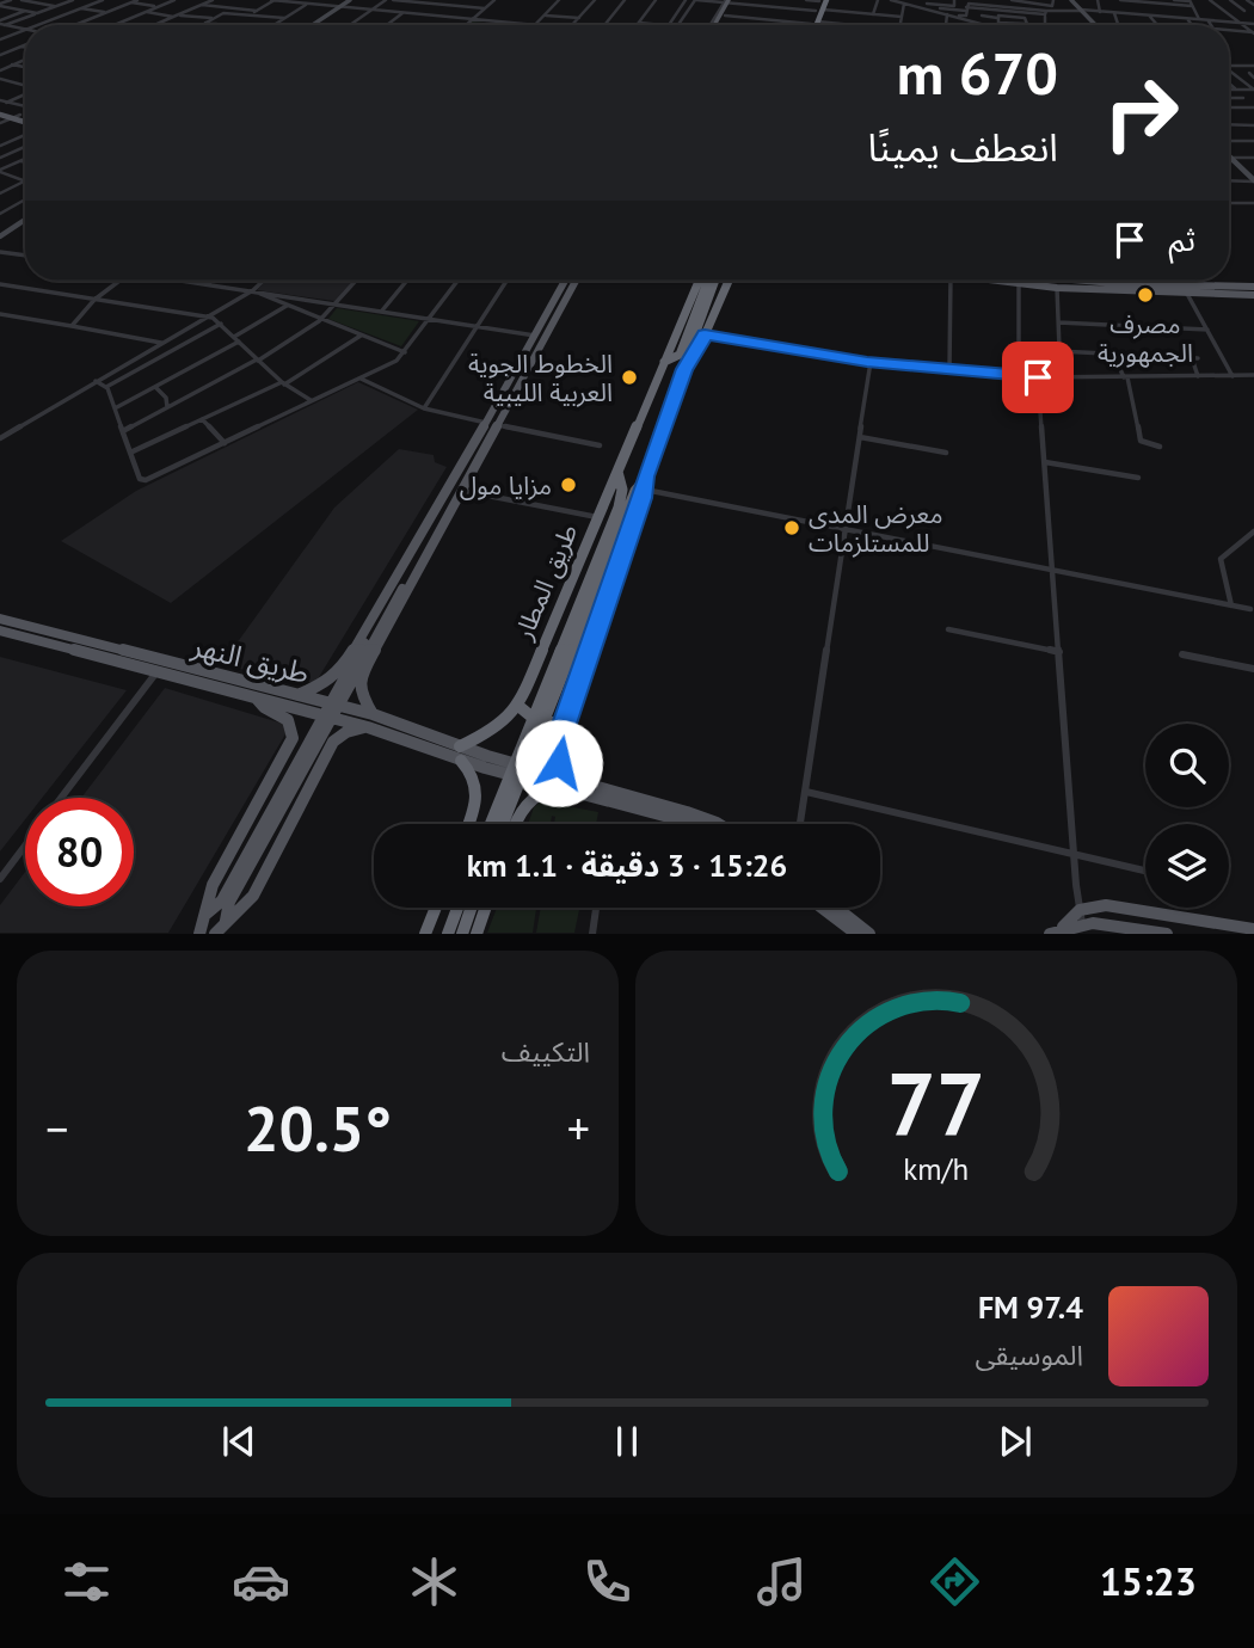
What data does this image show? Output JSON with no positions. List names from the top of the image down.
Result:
{
  "streets": {
    "highway": ["طريق المطار"],
    "main road": ["طريق النهر"]
  },
  "crossings": [
    ["طريق المطار", "طريق النهر"]
  ],
  "places": [
    "مصرف الجمهورية",
    "الخطوط الجوية العربية الليبية",
    "مزايا مول",
    "معرض المدى للمستلزمات"
  ],
  "page": {
    "turn": ["670 m", "انعطف يمينًا"],
    "then": "ثم",
    "limit": "80",
    "trip": "15:26 · 3 دقيقة · 1.1 km",
    "tile": "التكييف",
    "heat": ["−", "20.5°", "+"],
    "song": ["97.4 FM", "الموسيقى"],
    "tabs": "15:23",
    "gauge": ["77", "km/h"]
  }
}
